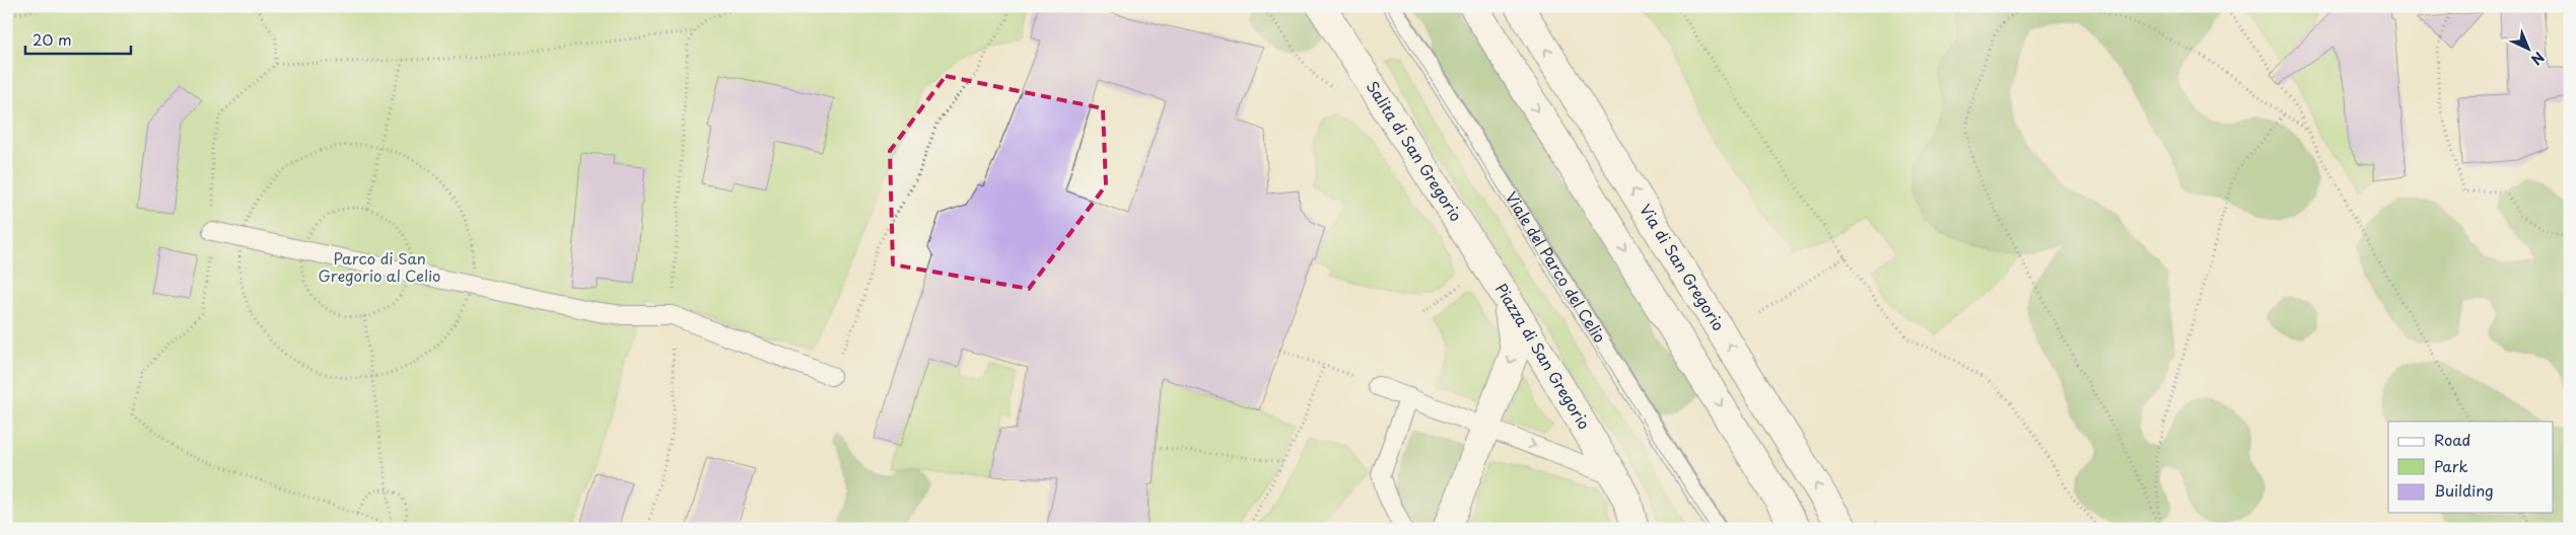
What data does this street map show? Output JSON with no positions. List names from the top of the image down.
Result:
{
  "streets": {
    "main road": ["Salita di San Gregorio", "Via di San Gregorio", "Piazza di San Gregorio"],
    "lane": ["Viale del Parco del Celio"]
  },
  "crossings": [
    ["Salita di San Gregorio", "Piazza di San Gregorio"]
  ],
  "parks": ["Parco di San Gregorio al Celio"],
  "legend": ["Road", "Park", "Building"],
  "scale_bar": "20 m",
  "north": "bottom right"
}
